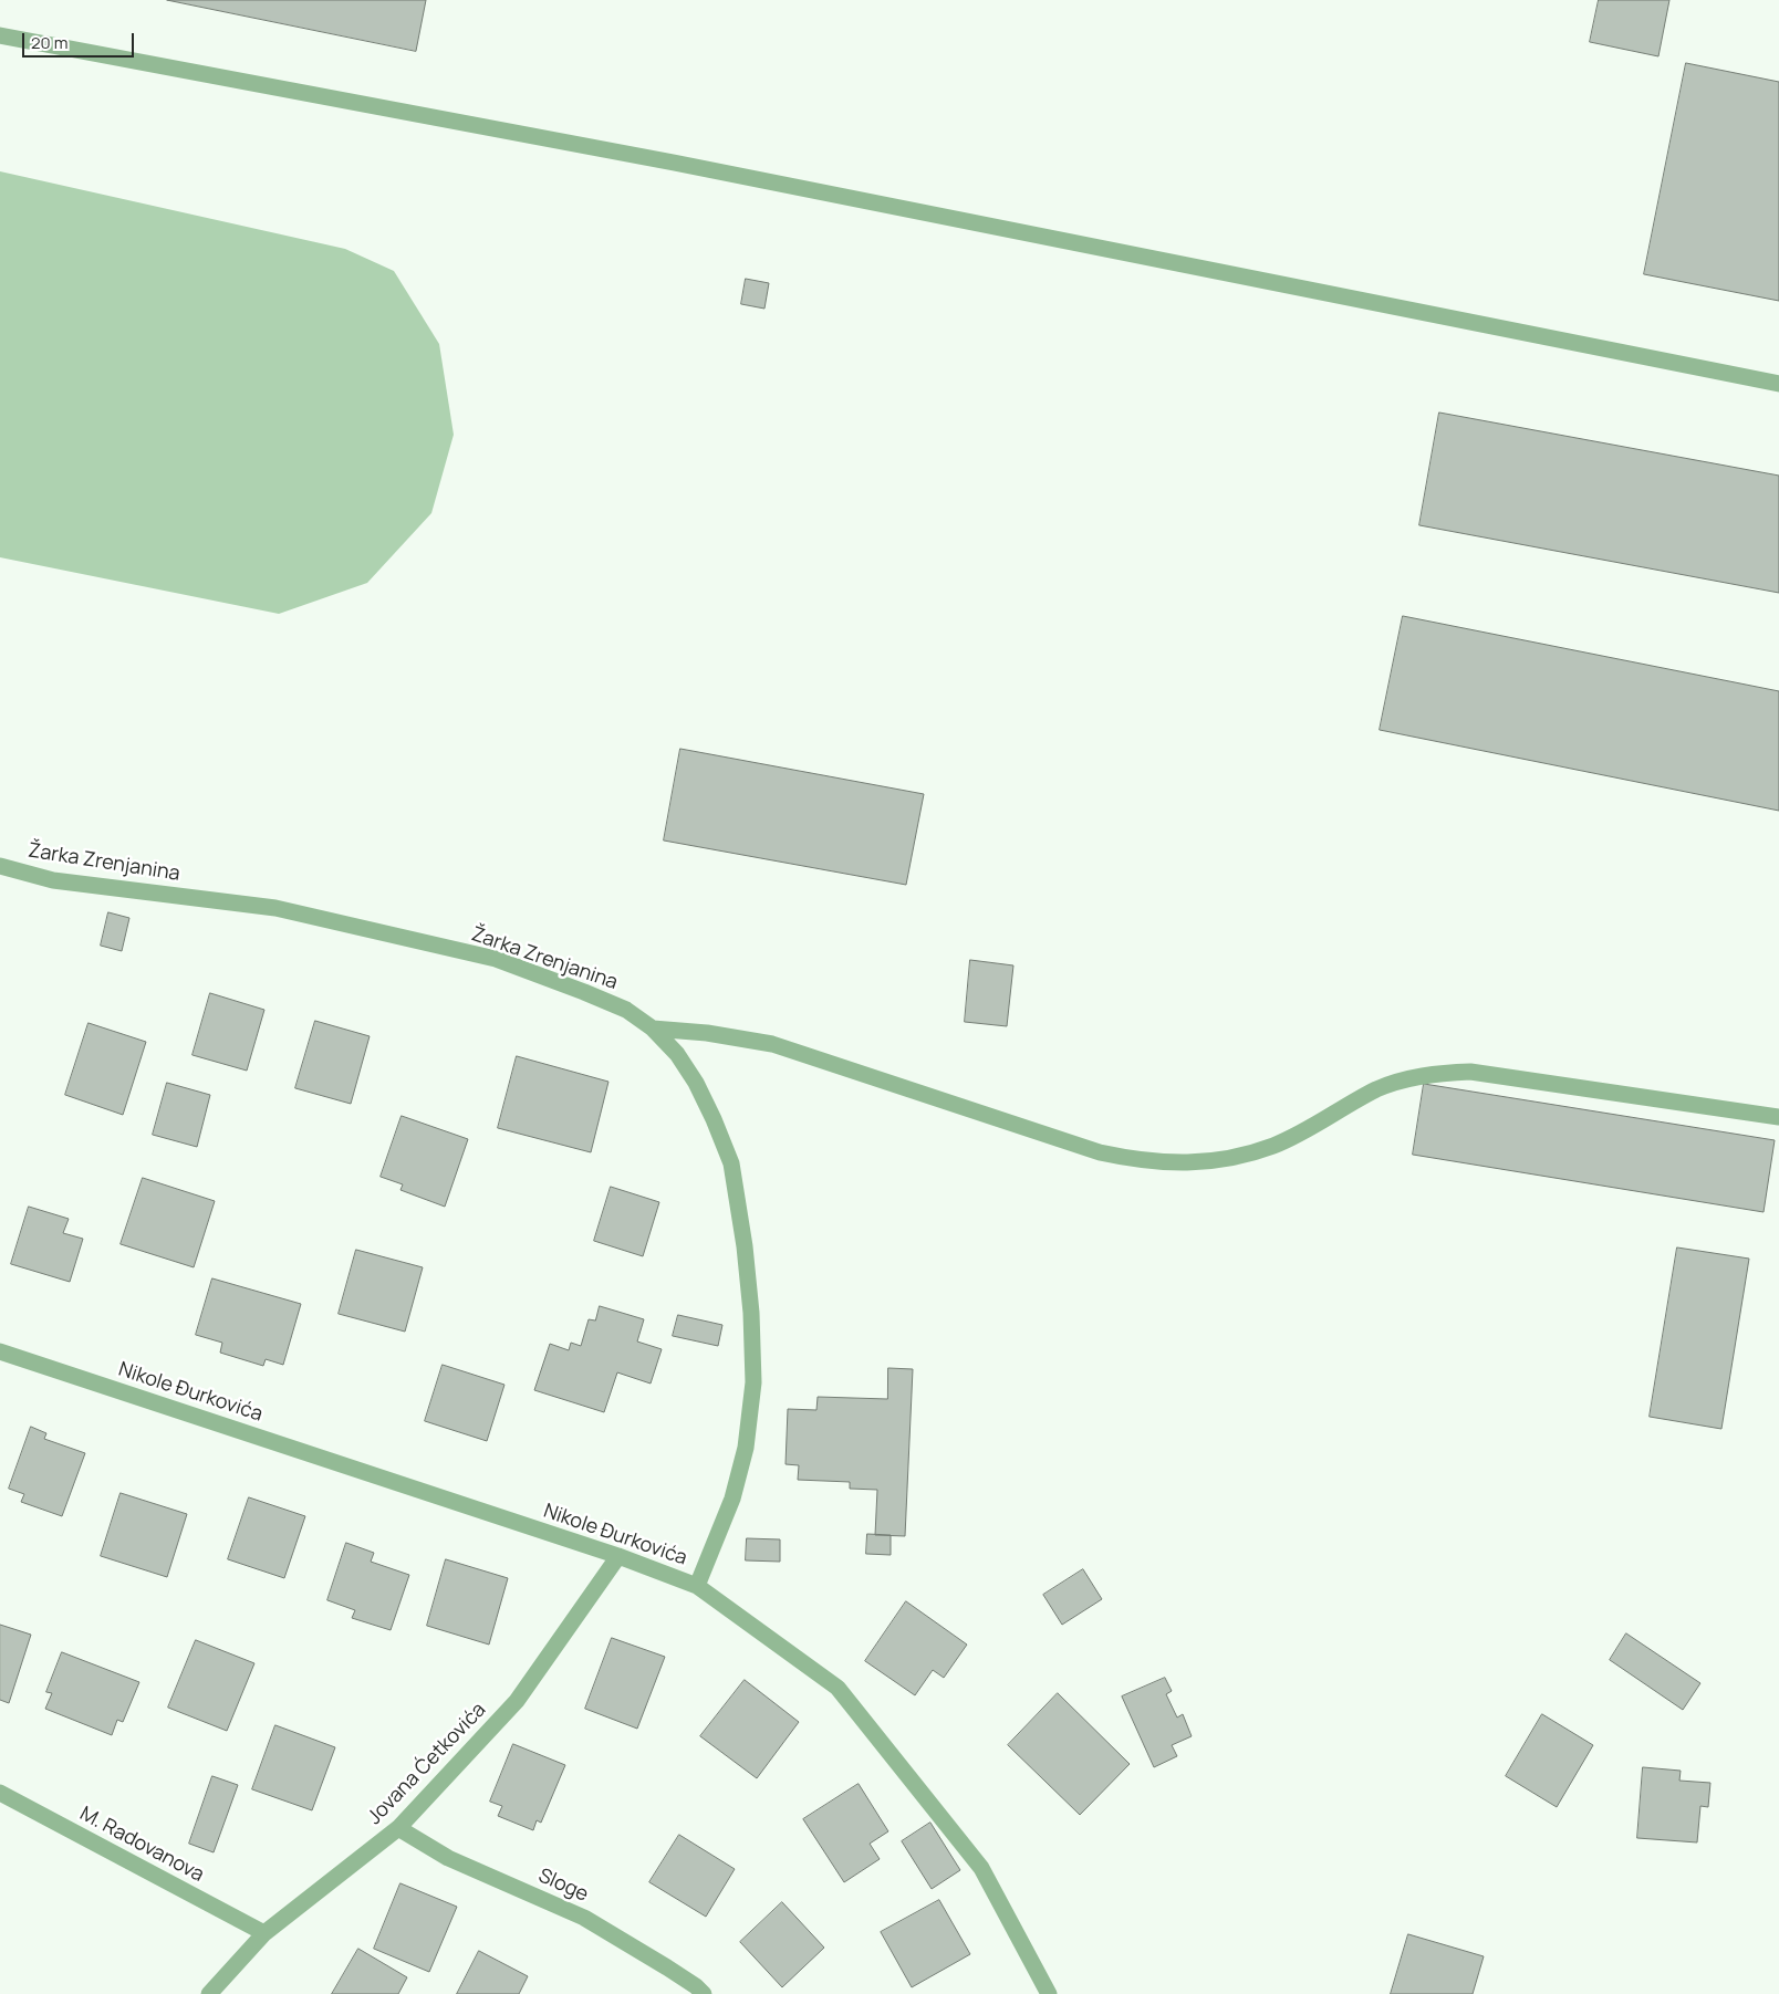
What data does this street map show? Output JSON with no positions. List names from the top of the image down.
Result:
{
  "streets": {
    "street": [
      "Žarka Zrenjanina",
      "Nikole Đurkovića",
      "Jovana Ćetkovića",
      "M. Radovanova",
      "Sloge"
    ]
  },
  "crossings": [
    ["Žarka Zrenjanina", "Nikole Đurkovića"],
    ["Nikole Đurkovića", "Jovana Ćetkovića"],
    ["Jovana Ćetkovića", "M. Radovanova"],
    ["Jovana Ćetkovića", "Sloge"]
  ],
  "scale_bar": "20 m"
}
